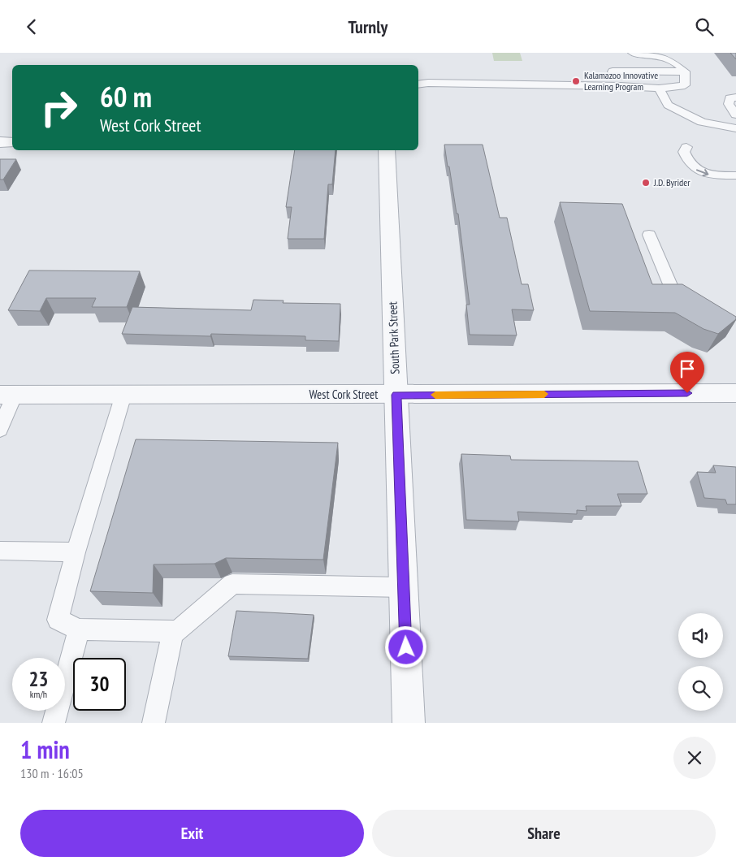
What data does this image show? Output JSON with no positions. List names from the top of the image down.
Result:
{
  "streets": {
    "street": ["South Park Street", "West Cork Street"]
  },
  "crossings": [
    ["South Park Street", "West Cork Street"]
  ],
  "places": ["Kalamazoo Innovative Learning Program", "J.D. Byrider"],
  "page": {
    "header": "Turnly",
    "turn": ["60 m", "West Cork Street"],
    "speed": "23 km/h",
    "limit": "30",
    "heading": ["1 min", "130 m · 16:05"],
    "buttons": ["Exit", "Share"]
  }
}
